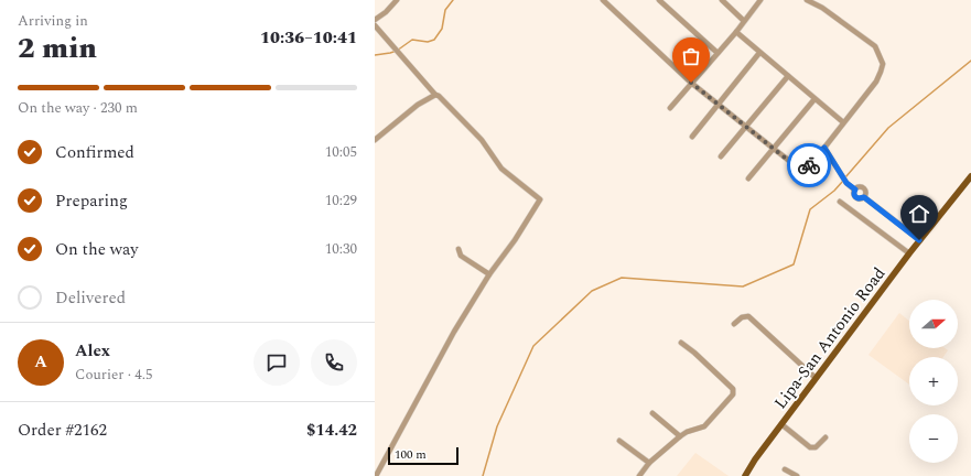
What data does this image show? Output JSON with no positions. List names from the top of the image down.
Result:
{
  "streets": {
    "main road": ["Lipa-San Antonio Road"]
  },
  "scale_bar": "100 m",
  "north": "right",
  "page": {
    "heading": ["2 min", "Arriving in", "10:36–10:41"],
    "panel": [
      "Alex",
      "Courier · 4.5",
      "Order #2162",
      "$14.42"
    ],
    "bar": "On the way · 230 m",
    "list": [
      ["Confirmed", "10:05"],
      ["Preparing", "10:29"],
      ["On the way", "10:30"],
      "Delivered"
    ],
    "map_buttons": ["+", "−"],
    "round": "A",
    "scale": "100 m"
  }
}
